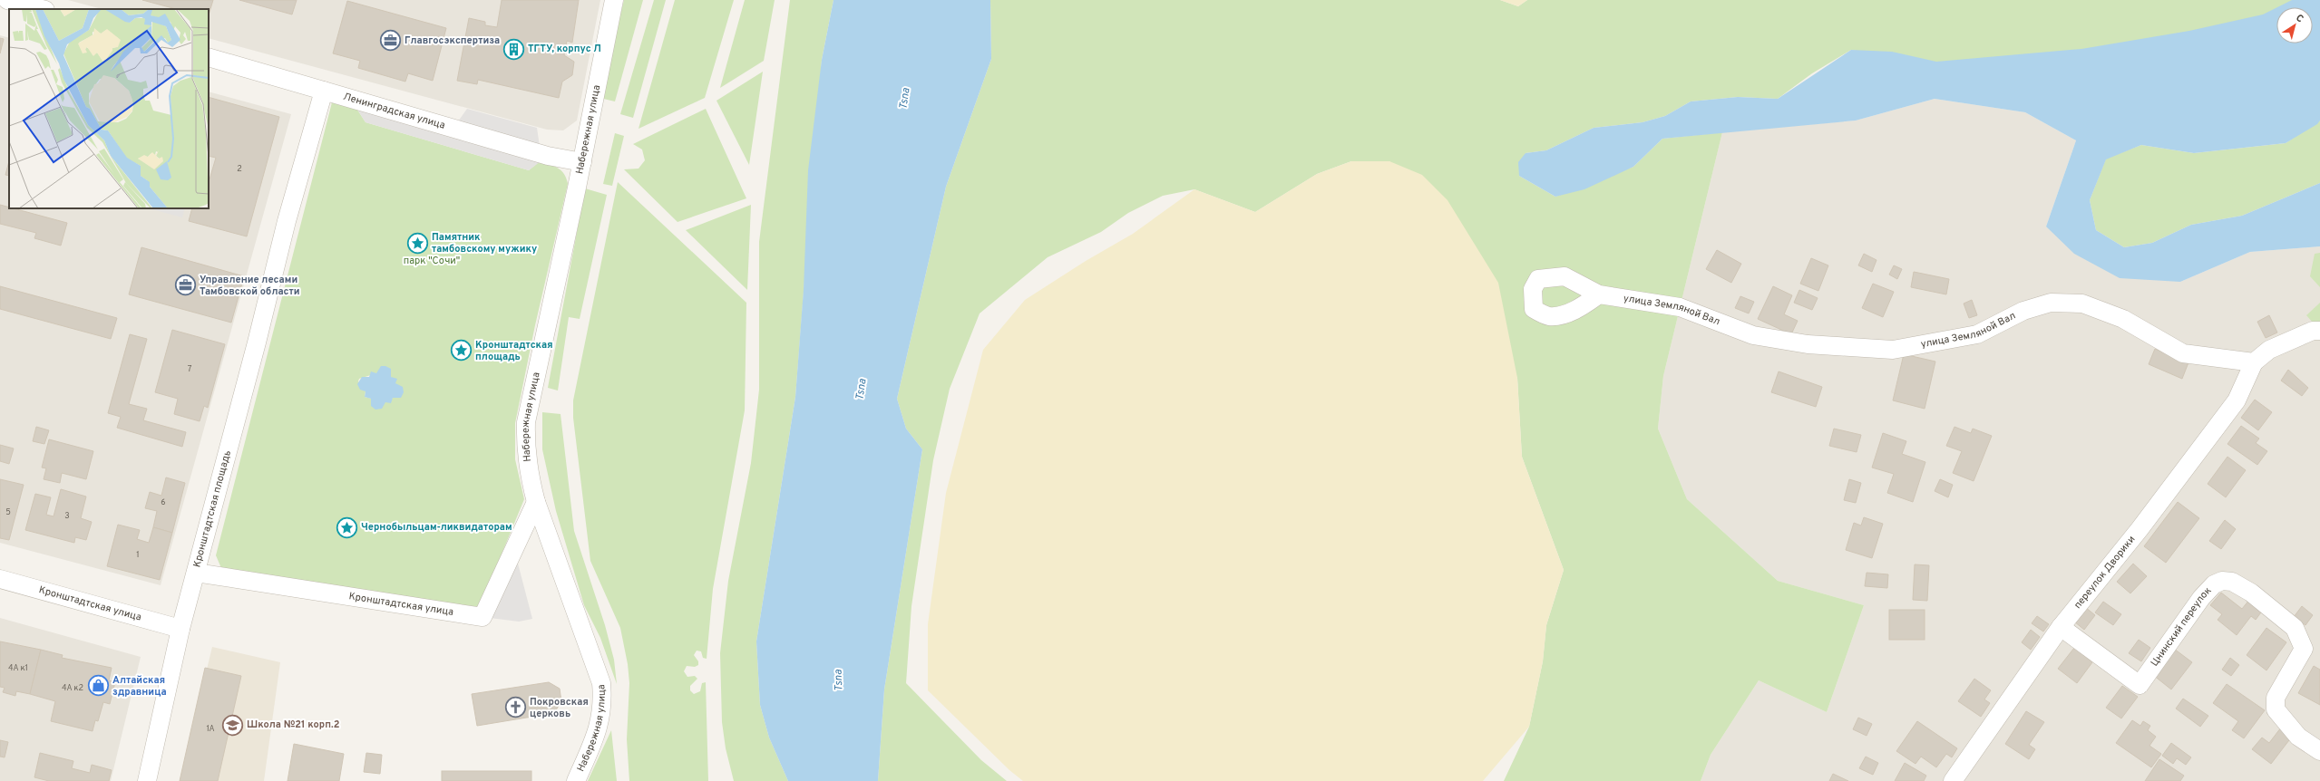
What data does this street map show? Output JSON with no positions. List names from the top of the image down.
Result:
{
  "streets": {
    "street": [
      "Ленинградская улица",
      "Набережная улица",
      "улица Земляной Вал",
      "Кронштадтская площадь",
      "переулок Дворики",
      "Кронштадтская улица",
      "Цнинский переулок"
    ]
  },
  "crossings": [
    ["Ленинградская улица", "Набережная улица"],
    ["Ленинградская улица", "Кронштадтская площадь"],
    ["Набережная улица", "Кронштадтская улица"],
    ["улица Земляной Вал", "переулок Дворики"],
    ["Кронштадтская площадь", "Кронштадтская улица"],
    ["переулок Дворики", "Цнинский переулок"]
  ],
  "water": ["Tsna"],
  "parks": ["парк \"Сочи\""],
  "places": {
    "office": ["Главгосэкспертиза", "Управление лесами Тамбовской области"],
    "building": ["ТГТУ, корпус Л"],
    "place": ["Памятник тамбовскому мужику", "Кронштадтская площадь", "Чернобыльцам-ликвидаторам"],
    "shop": ["Алтайская здравница"],
    "church": ["Покровская церковь"],
    "school or university": ["Школа №21 корп.2"]
  },
  "house_numbers": [
    "2",
    "7",
    "6",
    "5",
    "3",
    "1",
    "4А к1",
    "4А к2",
    "1А"
  ],
  "north": "top right"
}
